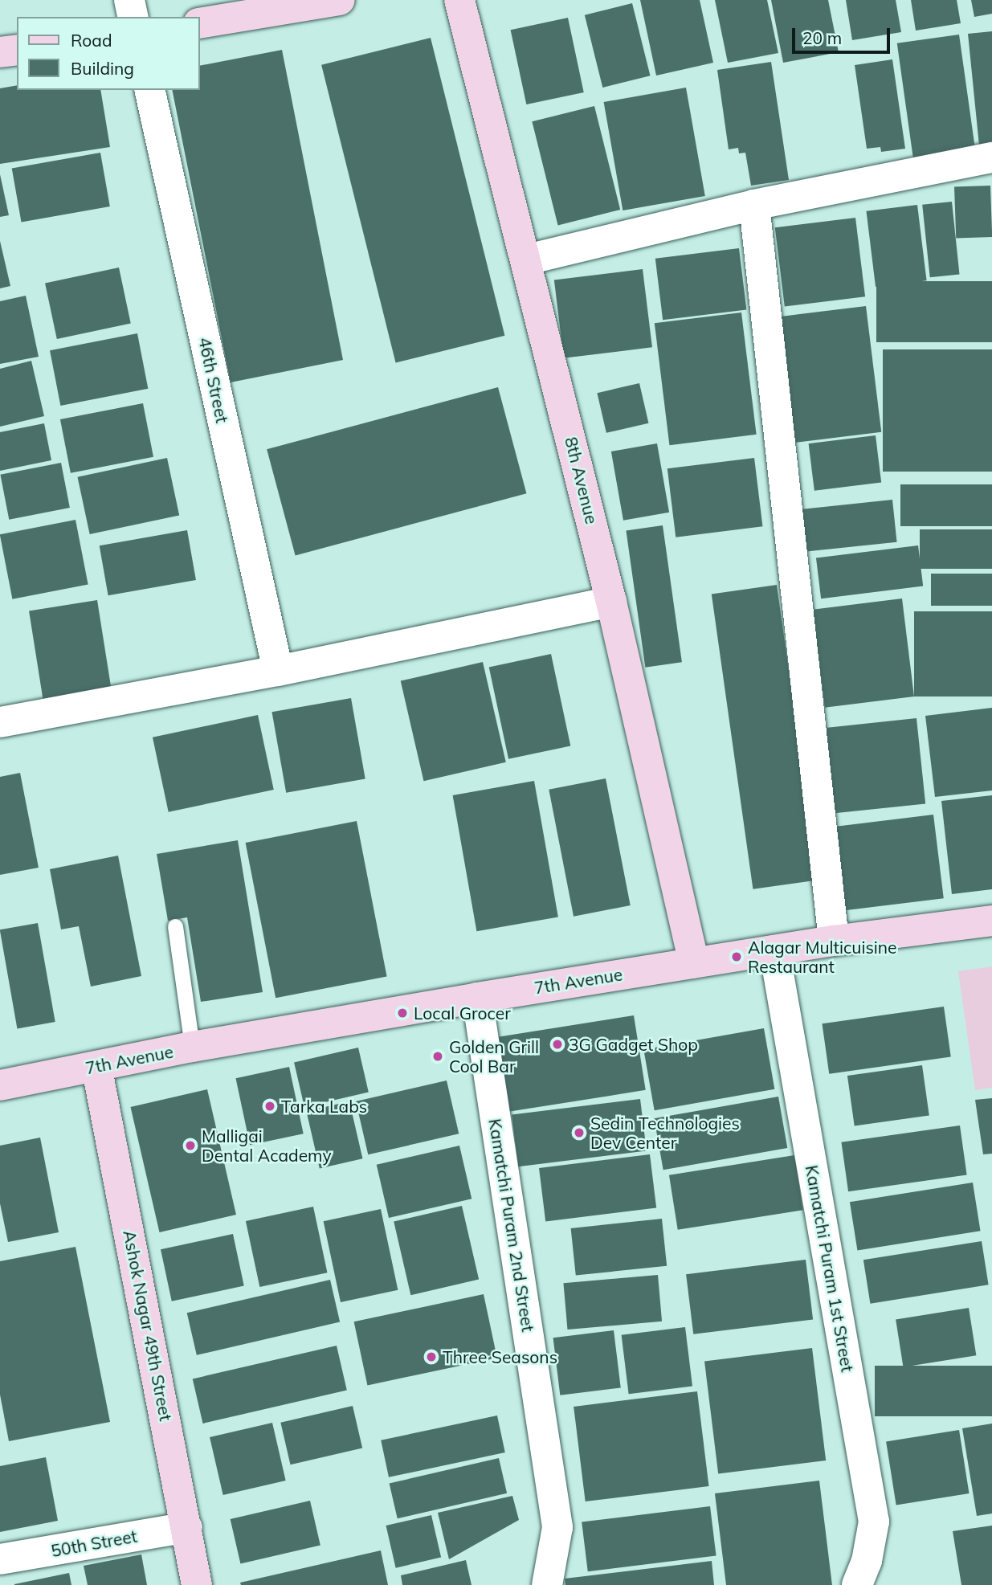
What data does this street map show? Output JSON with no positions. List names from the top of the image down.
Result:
{
  "streets": {
    "main road": ["8th Avenue", "7th Avenue", "Ashok Nagar 49th Street"],
    "street": [
      "46th Street",
      "Kamatchi Puram 2nd Street",
      "Kamatchi Puram 1st Street",
      "50th Street"
    ]
  },
  "crossings": [
    ["8th Avenue", "7th Avenue"],
    ["7th Avenue", "Kamatchi Puram 2nd Street"],
    ["7th Avenue", "Kamatchi Puram 1st Street"],
    ["7th Avenue", "Ashok Nagar 49th Street"],
    ["Ashok Nagar 49th Street", "50th Street"]
  ],
  "places": [
    "Alagar Multicuisine Restaurant",
    "Local Grocer",
    "3G Gadget Shop",
    "Golden Grill Cool Bar",
    "Tarka Labs",
    "Sedin Technologies Dev Center",
    "Malligai Dental Academy",
    "Three Seasons"
  ],
  "legend": ["Road", "Building"],
  "scale_bar": "20 m"
}
